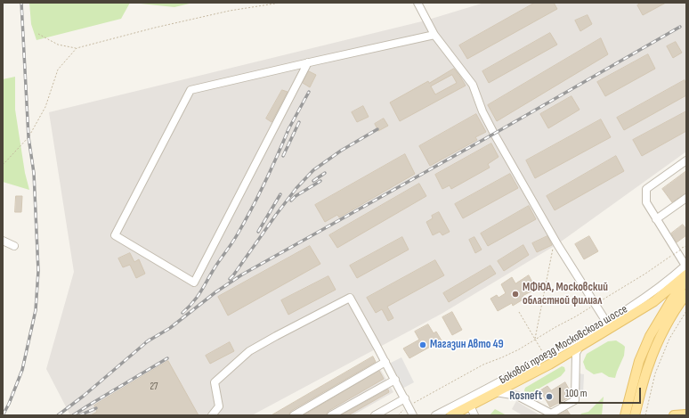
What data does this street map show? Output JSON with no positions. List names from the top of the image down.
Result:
{
  "streets": {
    "street": ["Боковой проезд Московского шоссе"]
  },
  "places": ["МФЮА, Московский областной филиал", "Магазин Авто 49", "Rosneft"],
  "house_numbers": ["27"],
  "scale_bar": "100 m"
}
